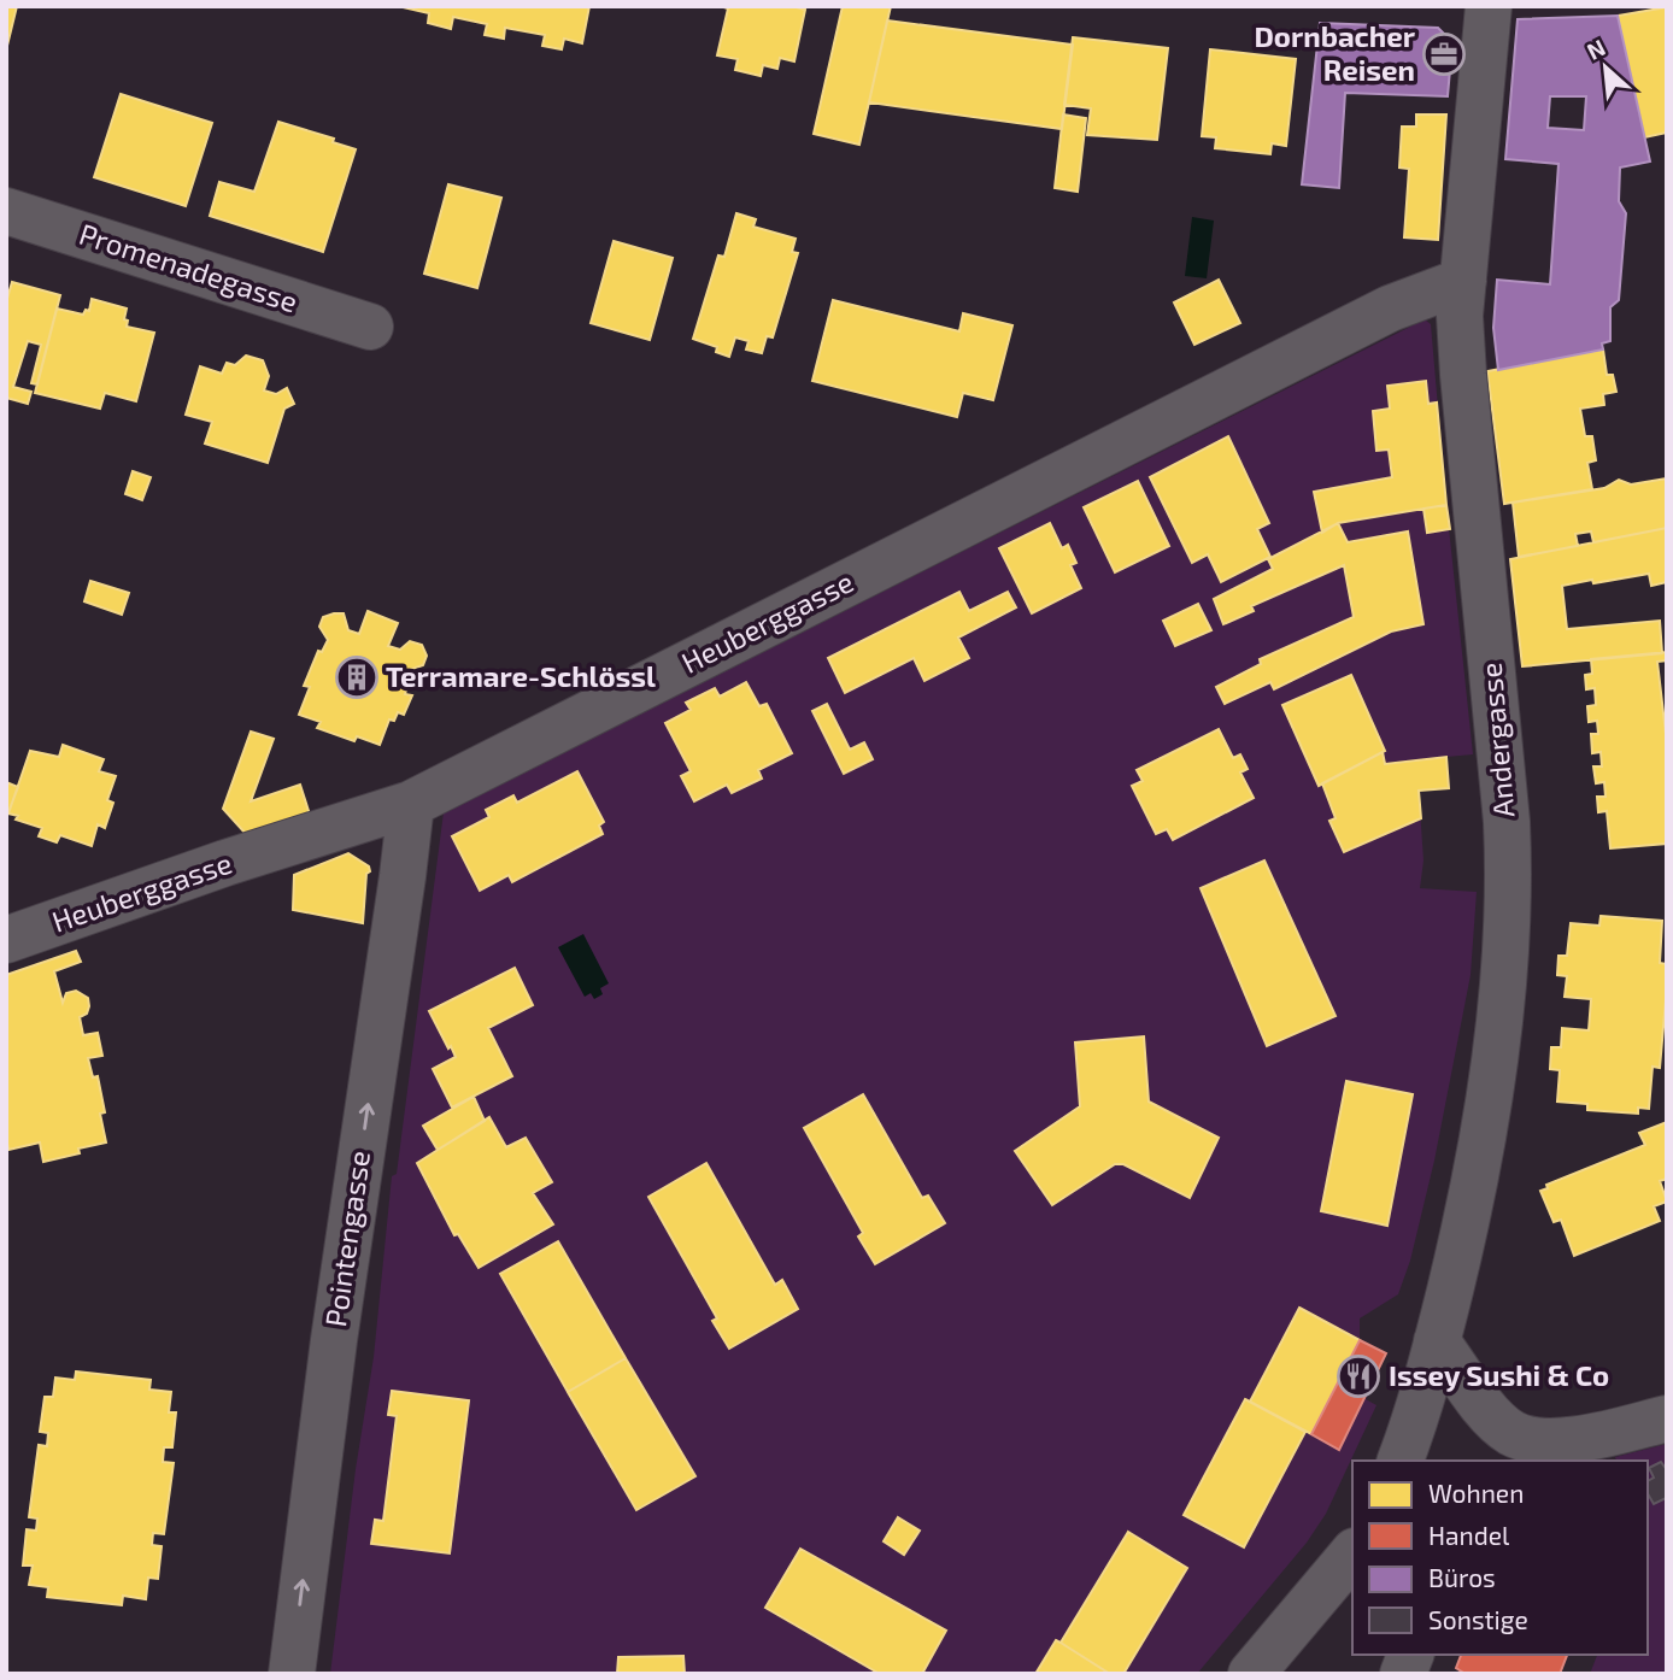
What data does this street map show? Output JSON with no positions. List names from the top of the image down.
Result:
{
  "streets": {
    "street": [
      "Promenadegasse",
      "Heuberggasse",
      "Andergasse",
      "Pointengasse"
    ]
  },
  "crossings": [
    ["Heuberggasse", "Andergasse"],
    ["Heuberggasse", "Pointengasse"]
  ],
  "one_way": ["Pointengasse"],
  "places": {
    "office": ["Dornbacher Reisen"],
    "building": ["Terramare-Schlössl"],
    "restaurant": ["Issey Sushi & Co"]
  },
  "legend": [
    "Wohnen",
    "Handel",
    "Büros",
    "Sonstige"
  ],
  "north": "top left"
}
